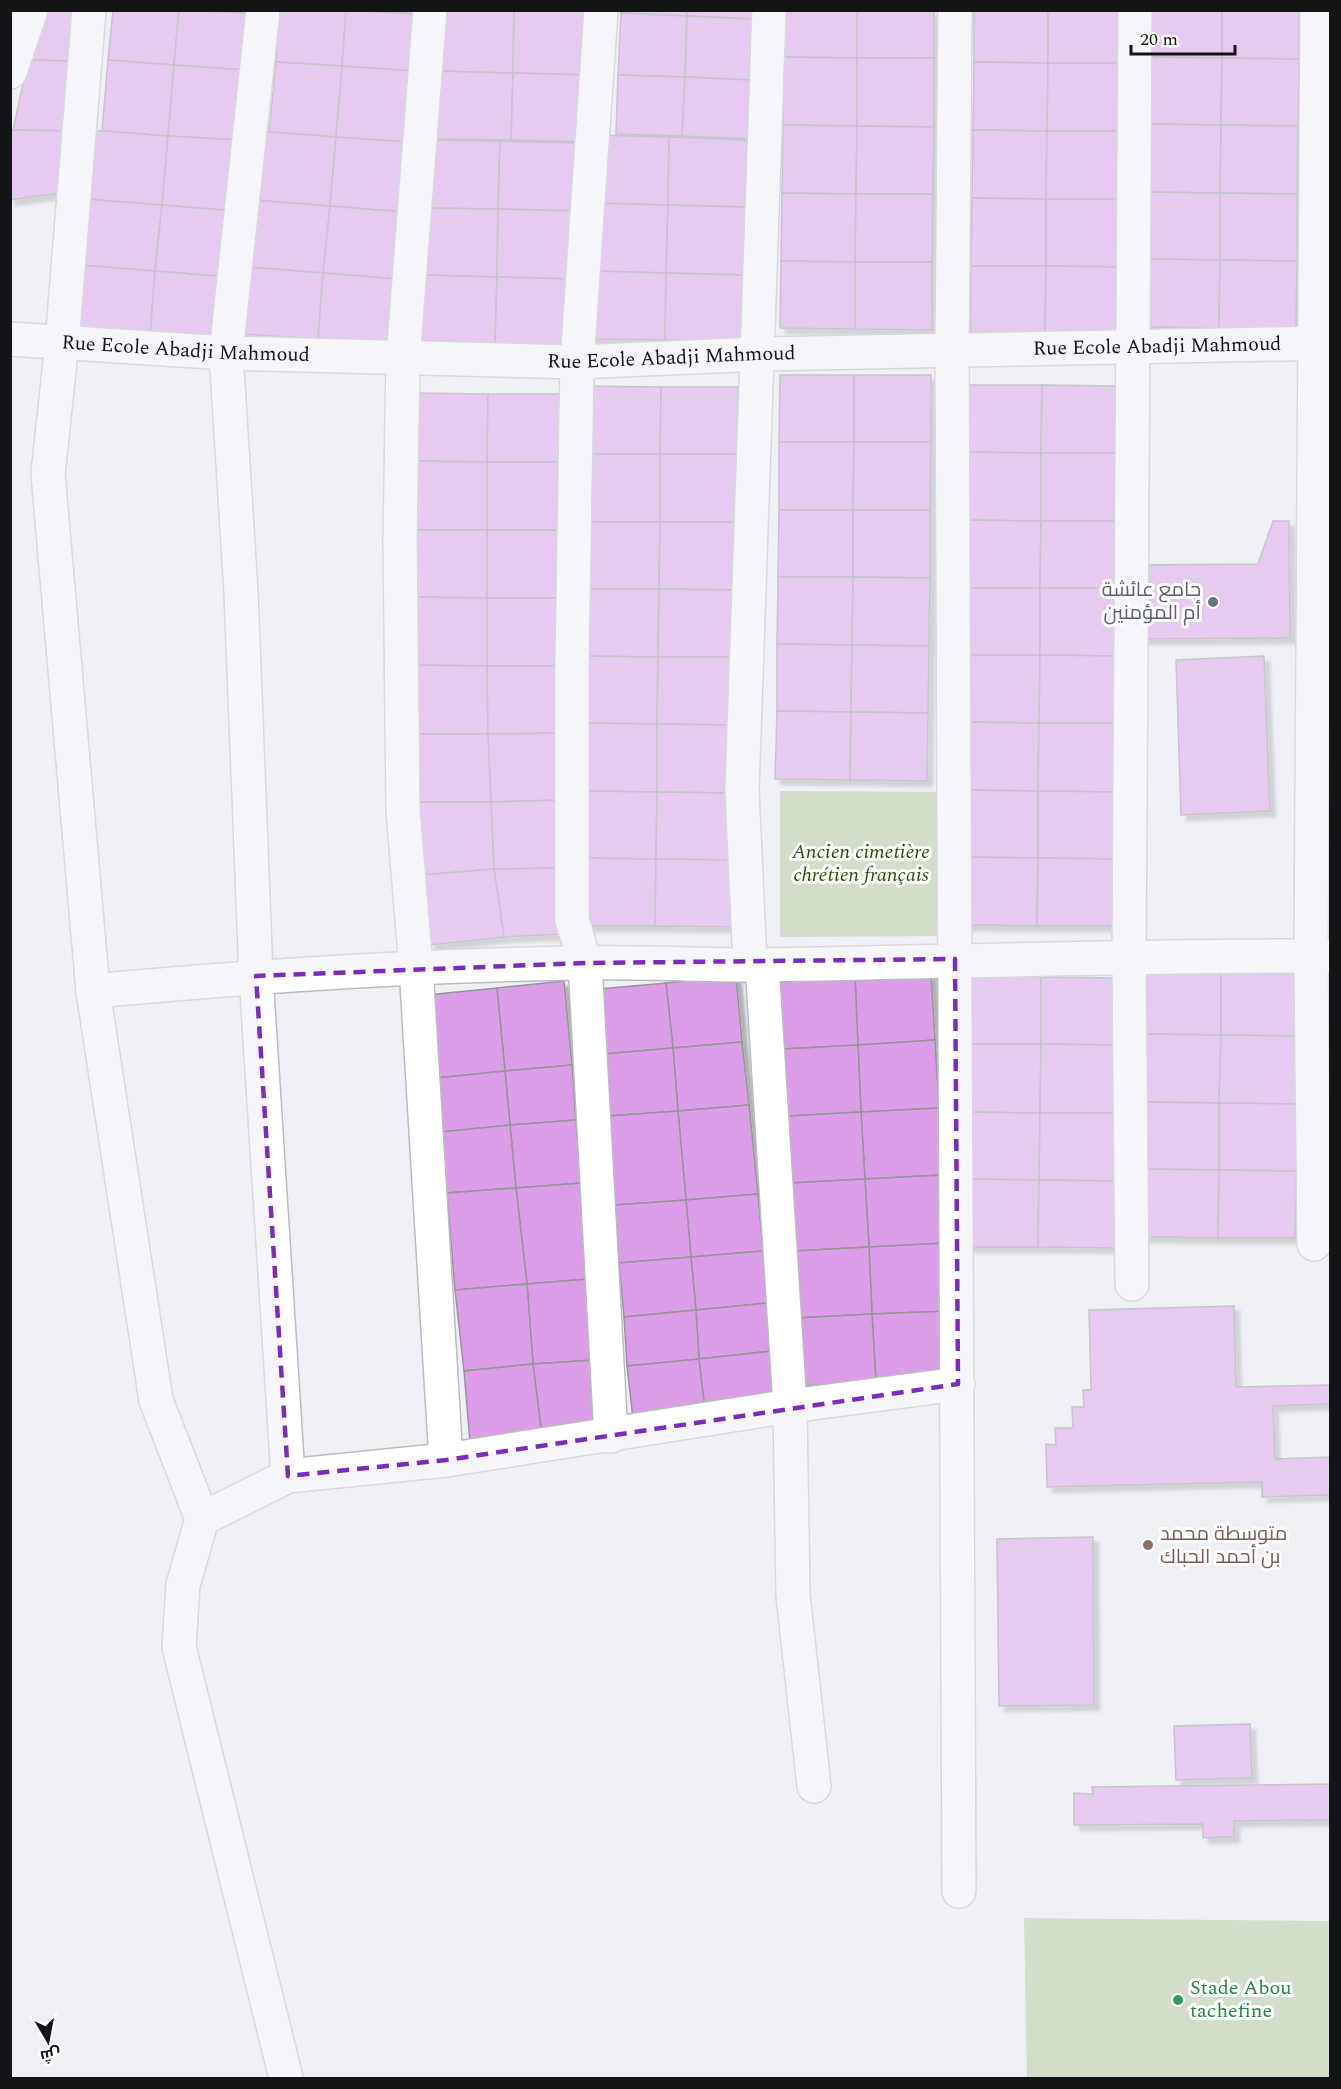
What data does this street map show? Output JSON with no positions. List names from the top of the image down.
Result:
{
  "streets": {
    "street": ["Rue Ecole Abadji Mahmoud"]
  },
  "parks": ["Ancien cimetière chrétien français"],
  "places": ["جامع عائشة أم المؤمنين", "متوسطة محمد بن أحمد الحباك", "Stade Abou tachefine"],
  "scale_bar": "20 m",
  "north": "bottom"
}
